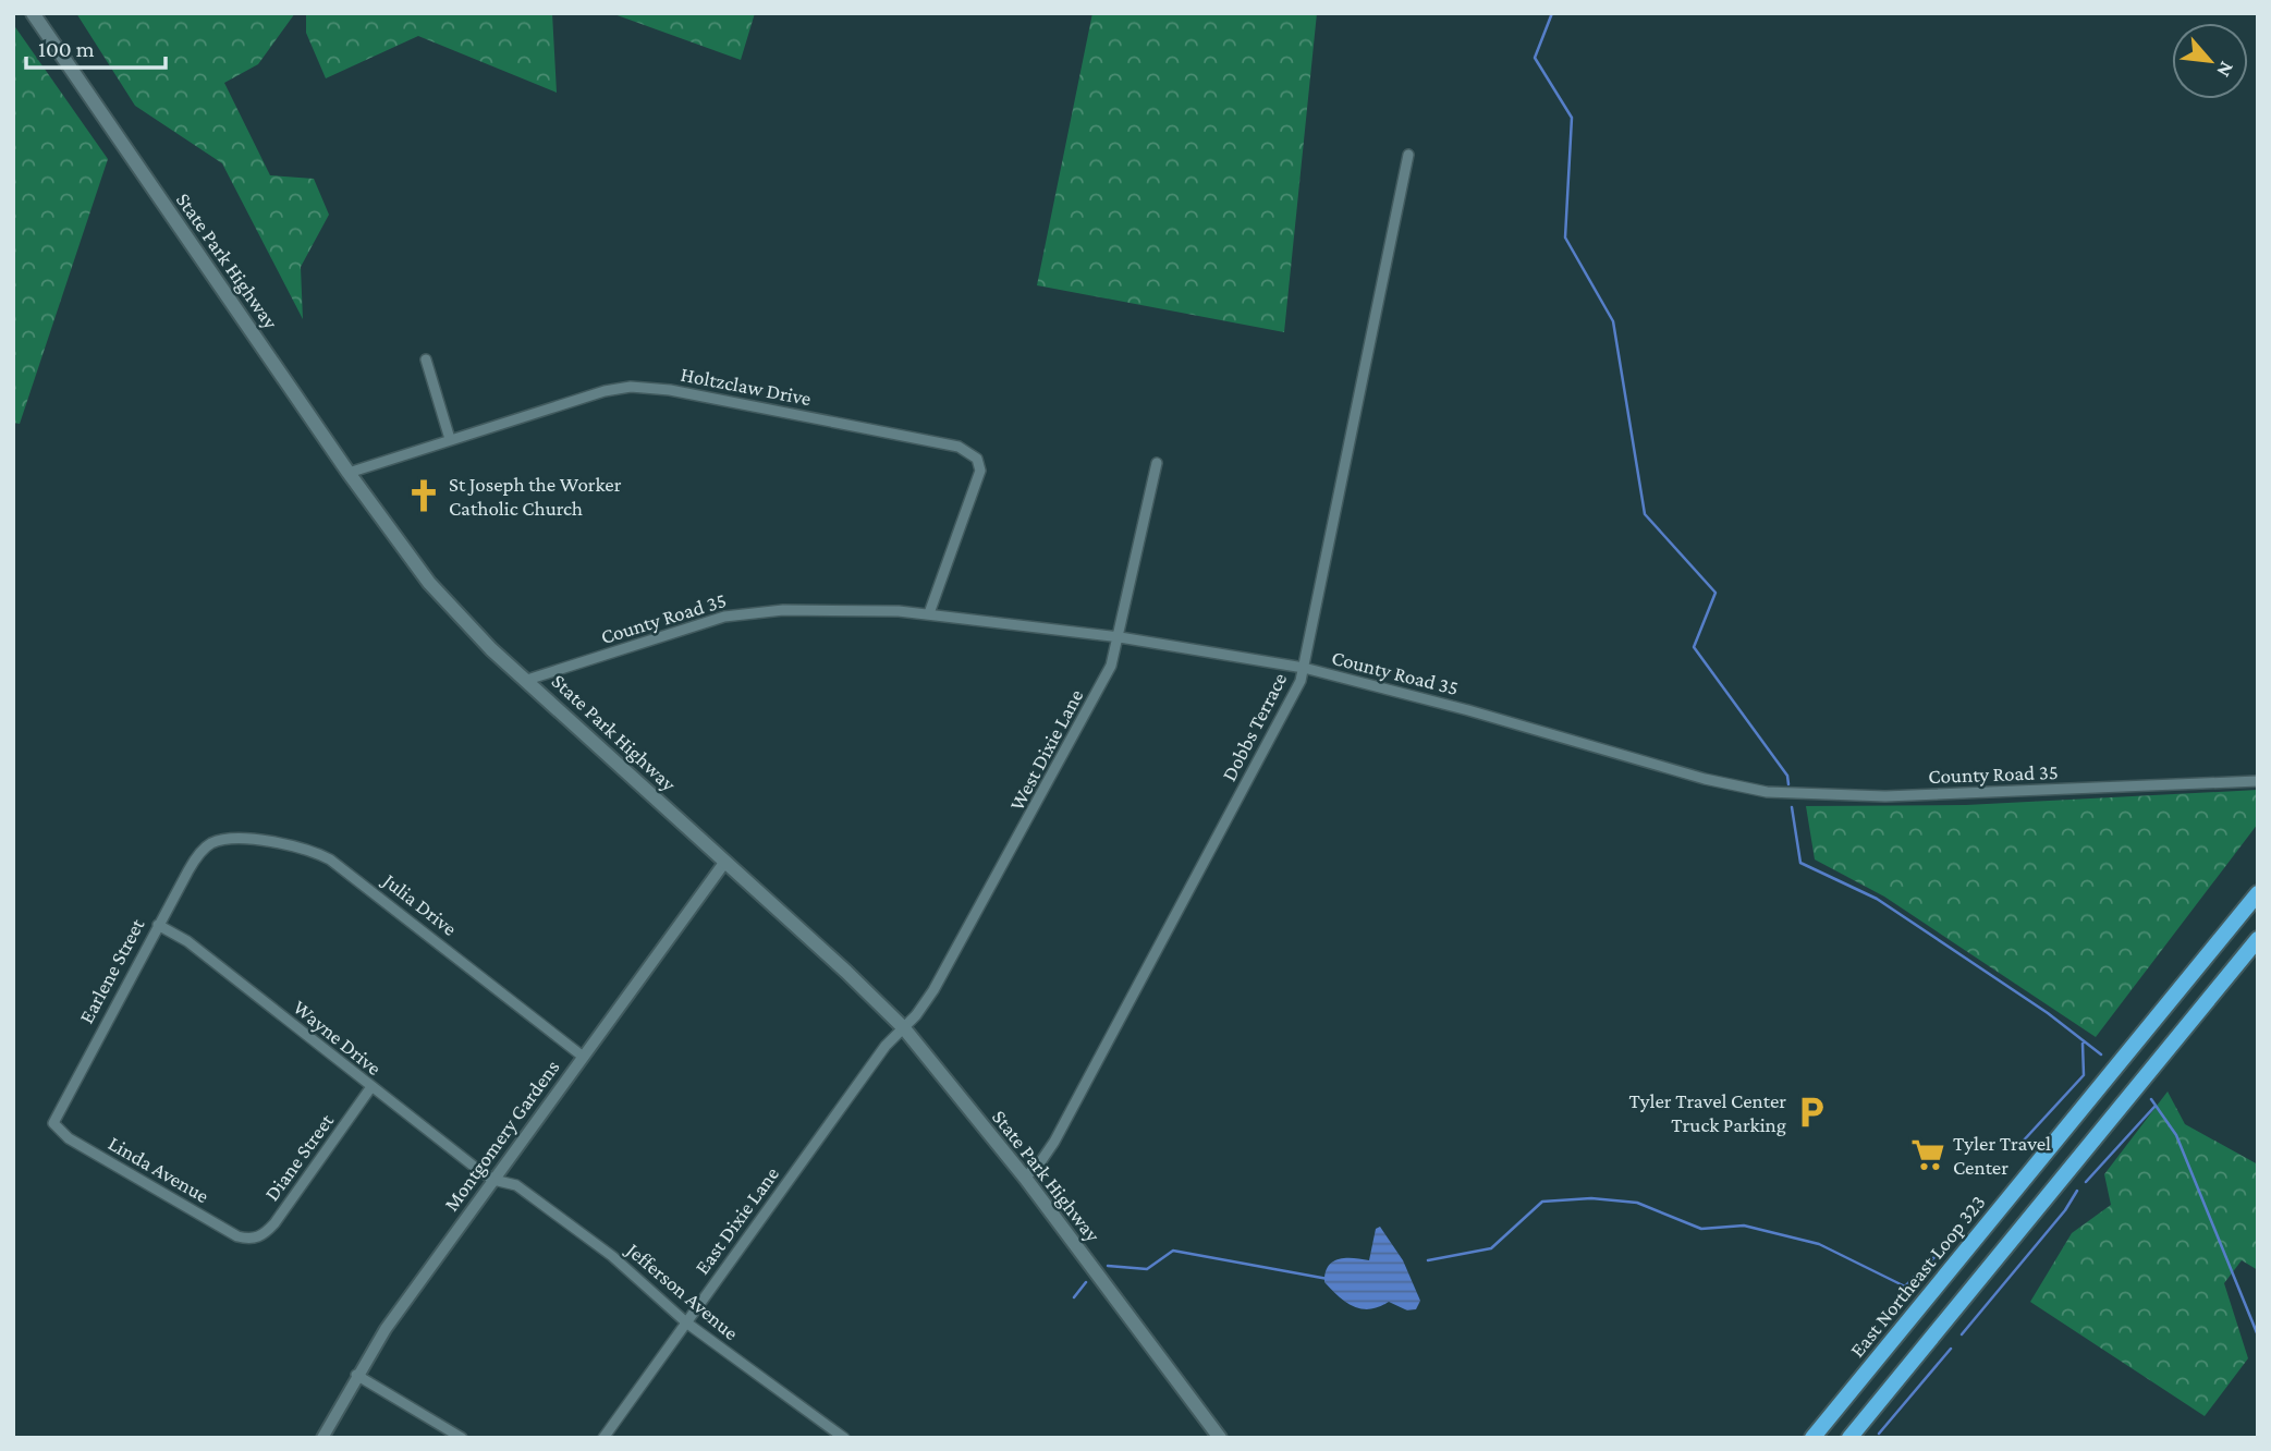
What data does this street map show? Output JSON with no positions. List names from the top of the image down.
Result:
{
  "streets": {
    "highway": ["East Northeast Loop 323"],
    "main road": ["State Park Highway"],
    "street": [
      "Holtzclaw Drive",
      "County Road 35",
      "Dobbs Terrace",
      "West Dixie Lane",
      "Julia Drive",
      "Earlene Street",
      "Wayne Drive",
      "Montgomery Gardens",
      "Diane Street",
      "Linda Avenue",
      "East Dixie Lane",
      "Jefferson Avenue"
    ]
  },
  "crossings": [
    ["State Park Highway", "Holtzclaw Drive"],
    ["State Park Highway", "County Road 35"],
    ["State Park Highway", "Dobbs Terrace"],
    ["State Park Highway", "West Dixie Lane"],
    ["State Park Highway", "Montgomery Gardens"],
    ["State Park Highway", "East Dixie Lane"],
    ["Holtzclaw Drive", "County Road 35"],
    ["County Road 35", "Dobbs Terrace"],
    ["County Road 35", "West Dixie Lane"],
    ["West Dixie Lane", "East Dixie Lane"],
    ["Julia Drive", "Earlene Street"],
    ["Julia Drive", "Montgomery Gardens"],
    ["Earlene Street", "Wayne Drive"],
    ["Earlene Street", "Linda Avenue"],
    ["Wayne Drive", "Montgomery Gardens"],
    ["Wayne Drive", "Diane Street"],
    ["Wayne Drive", "Jefferson Avenue"],
    ["Montgomery Gardens", "Jefferson Avenue"],
    ["Diane Street", "Linda Avenue"],
    ["East Dixie Lane", "Jefferson Avenue"]
  ],
  "places": {
    "church": ["St Joseph the Worker Catholic Church"],
    "parking": ["Tyler Travel Center Truck Parking"],
    "supermarket": ["Tyler Travel Center"]
  },
  "scale_bar": "100 m",
  "north": "bottom right"
}
